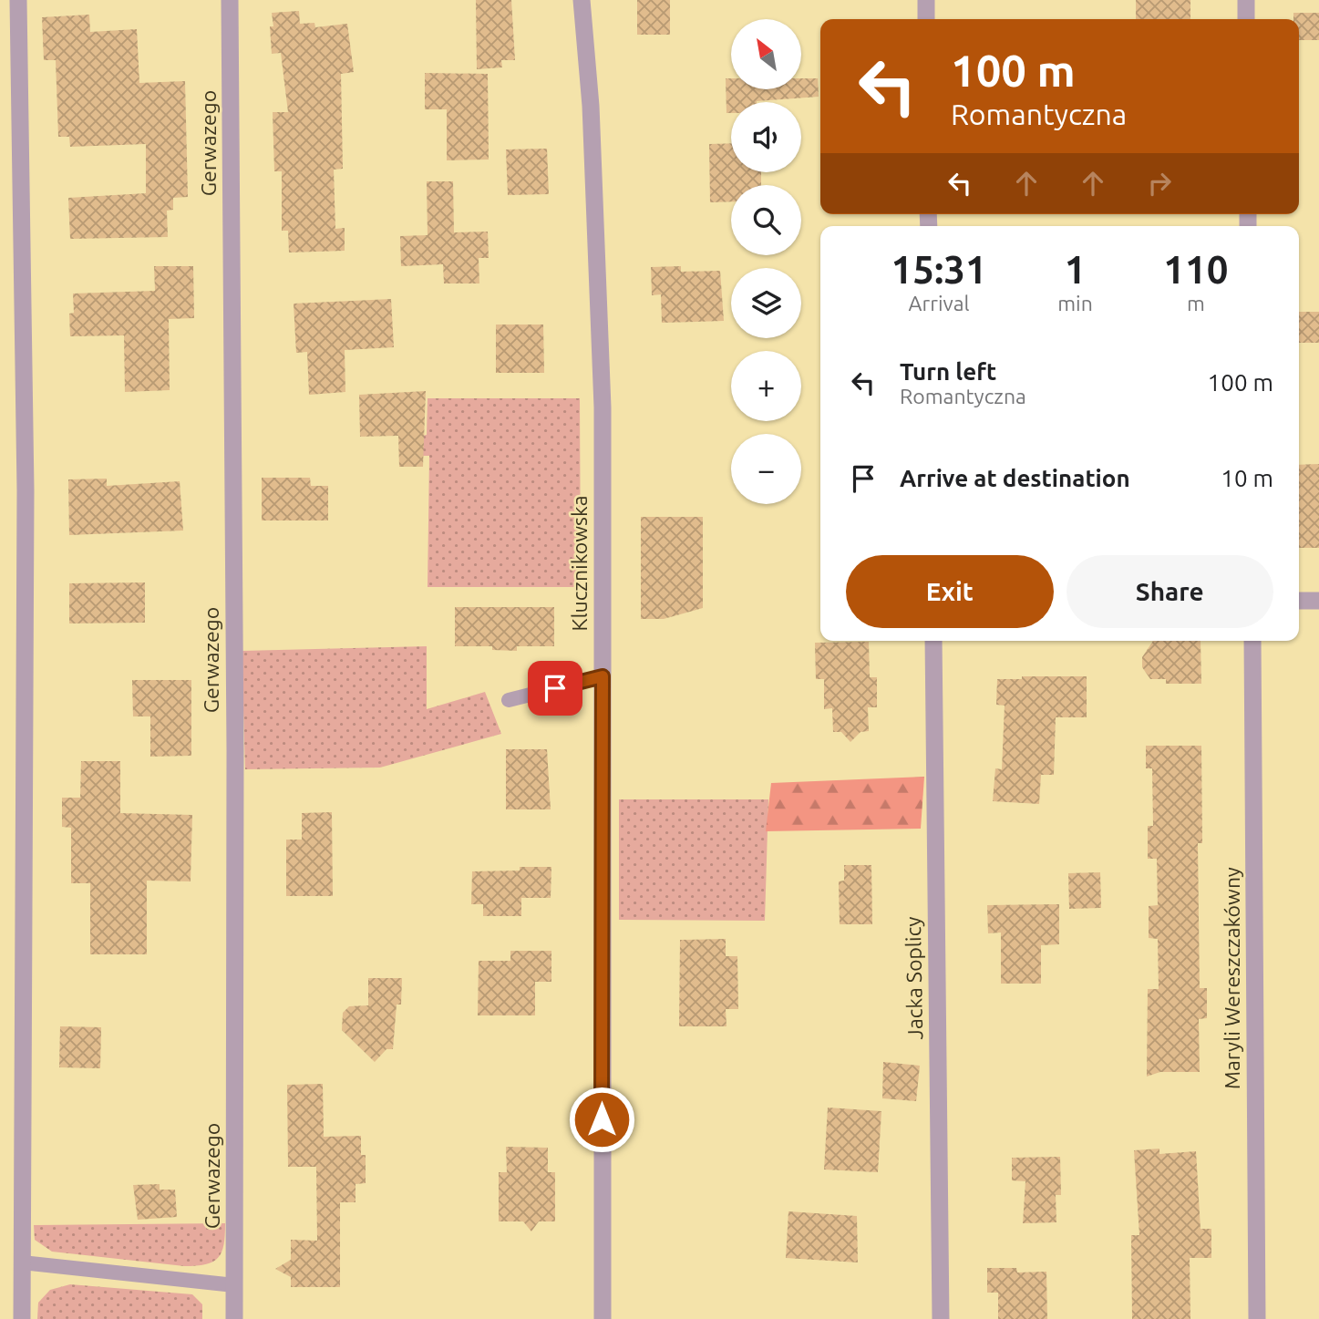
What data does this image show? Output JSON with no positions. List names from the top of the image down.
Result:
{
  "streets": {
    "street": [
      "Gerwazego",
      "Klucznikowska",
      "Jacka Soplicy",
      "Maryli Wereszczakówny"
    ]
  },
  "north": "top left",
  "page": {
    "map_buttons": ["+", "−"],
    "turn": ["100 m", "Romantyczna"],
    "eta": [
      "15:31",
      "Arrival",
      "1",
      "min",
      "110",
      "m"
    ],
    "list": [
      {
        "name": "Turn left",
        "note": "Romantyczna",
        "value": "100 m"
      },
      {
        "name": "Arrive at destination",
        "value": "10 m"
      }
    ],
    "buttons": ["Exit", "Share"]
  }
}
